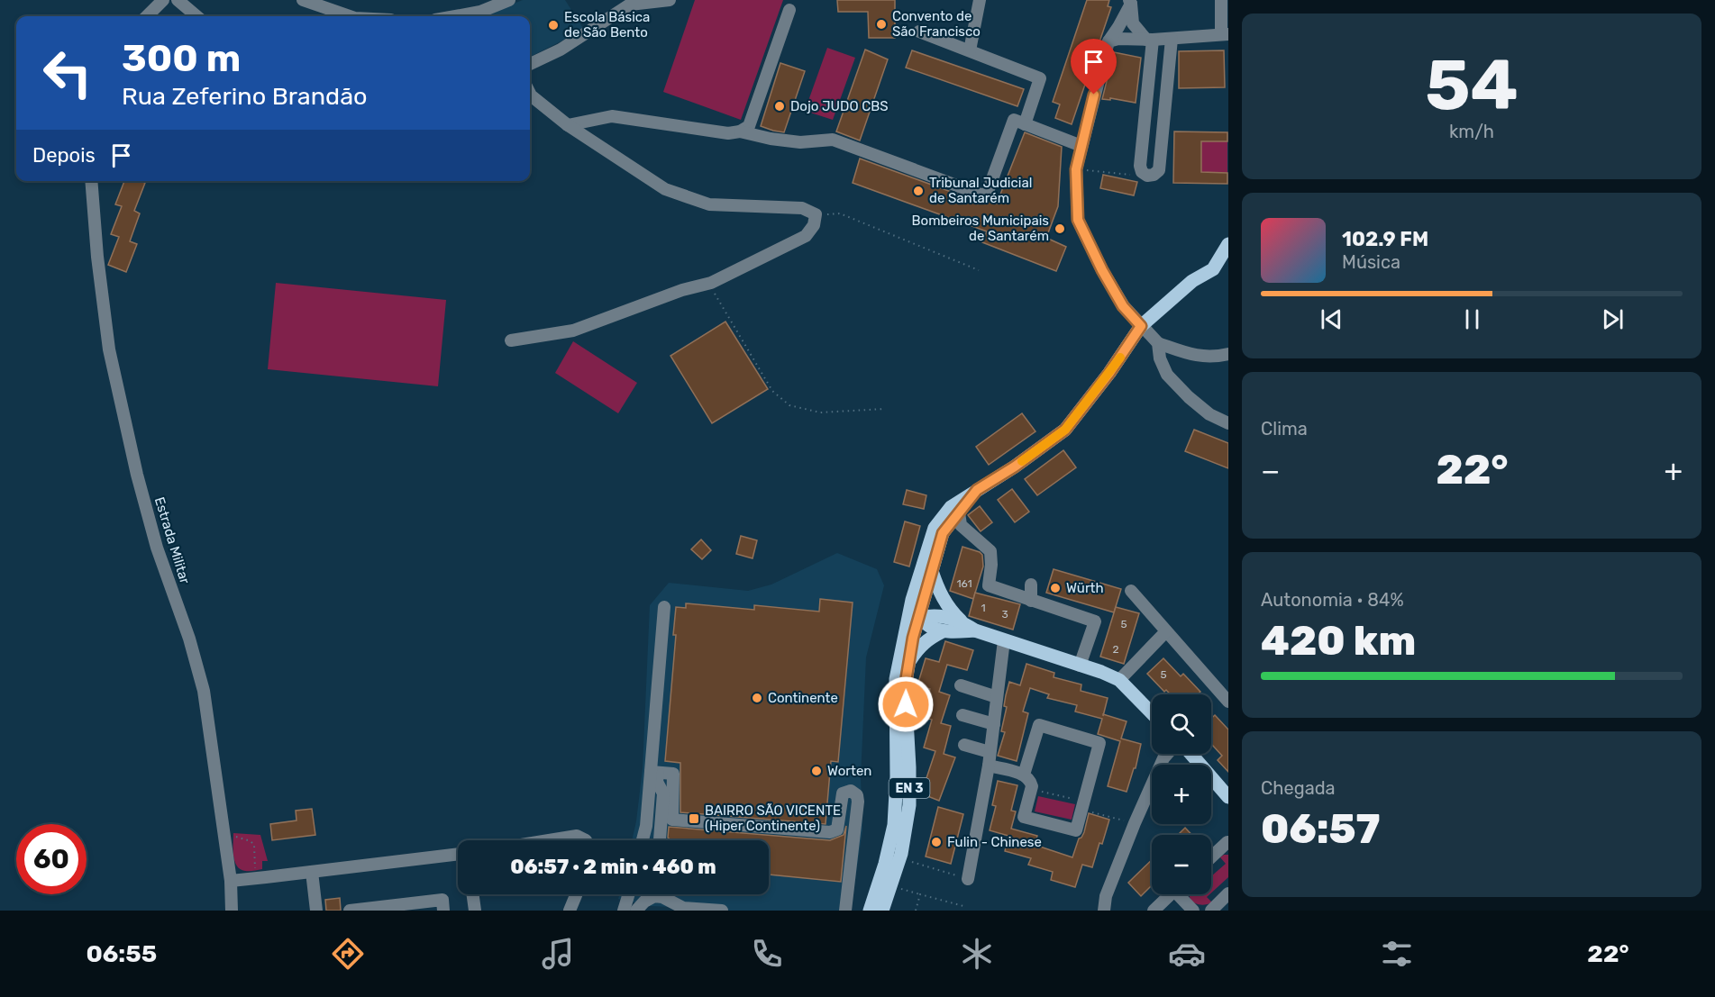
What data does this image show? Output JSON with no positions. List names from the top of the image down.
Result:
{
  "streets": {
    "main road": ["EN 3"],
    "street": ["Estrada Militar"]
  },
  "places": {
    "other": [
      "Convento de São Francisco",
      "Escola Básica de São Bento",
      "Dojo JUDO CBS",
      "Tribunal Judicial de Santarém",
      "Bombeiros Municipais de Santarém",
      "Würth",
      "Continente",
      "Worten",
      "Fulin - Chinese"
    ],
    "transit": ["BAIRRO SÃO VICENTE (Hiper Continente)"]
  },
  "house_numbers": [
    "161",
    "1",
    "3",
    "5",
    "2",
    "5"
  ],
  "page": {
    "tile": [
      ["54", "km/h"],
      "Clima",
      ["Autonomia · 84%", "420 km"],
      ["Chegada", "06:57"]
    ],
    "turn": ["300 m", "Rua Zeferino Brandão"],
    "then": "Depois",
    "song": ["102.9 FM", "Música"],
    "heat": ["−", "22°", "+"],
    "map_buttons": ["+", "−"],
    "limit": "60",
    "trip": "06:57 · 2 min · 460 m",
    "tabs": ["06:55", "22°"]
  }
}
